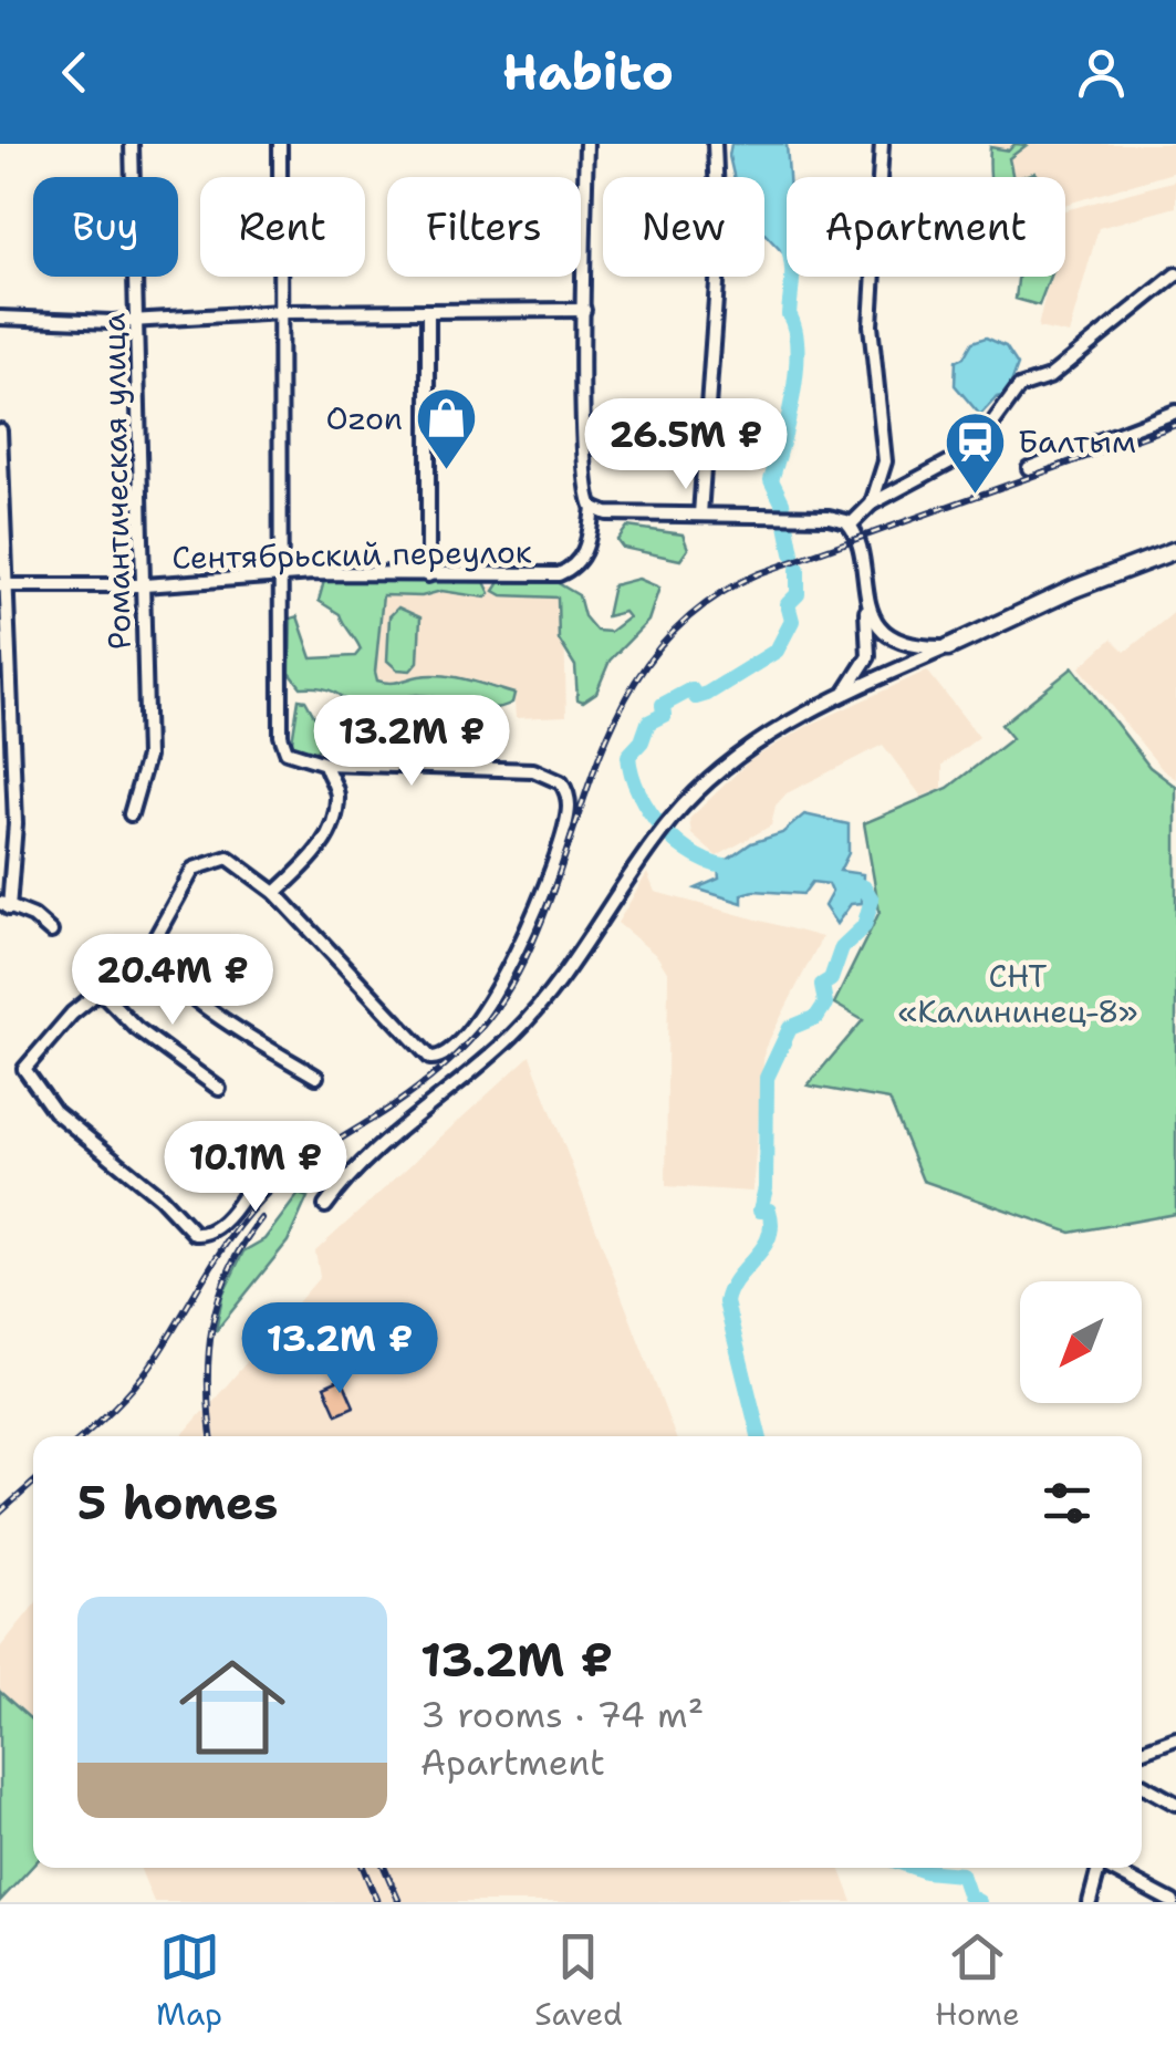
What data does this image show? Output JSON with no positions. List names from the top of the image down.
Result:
{
  "streets": {
    "street": ["Романтическая улица", "Сентябрьский переулок"]
  },
  "crossings": [
    ["Романтическая улица", "Сентябрьский переулок"]
  ],
  "parks": ["СНТ «Калининец-8»"],
  "places": {
    "shop": ["Ozon"],
    "station": ["Балтым"]
  },
  "north": "bottom left",
  "page": {
    "header": "Habito",
    "chip": [
      "Buy",
      "Rent",
      "Filters",
      "New",
      "Apartment"
    ],
    "price": [
      "26.5M ₽",
      "13.2M ₽",
      "20.4M ₽",
      "10.1M ₽",
      "13.2M ₽"
    ],
    "heading": "5 homes",
    "list": [
      {
        "name": "13.2M ₽",
        "note": "3 rooms · 74 m² · Apartment"
      }
    ],
    "tabs": ["Map", "Saved", "Home"]
  }
}
